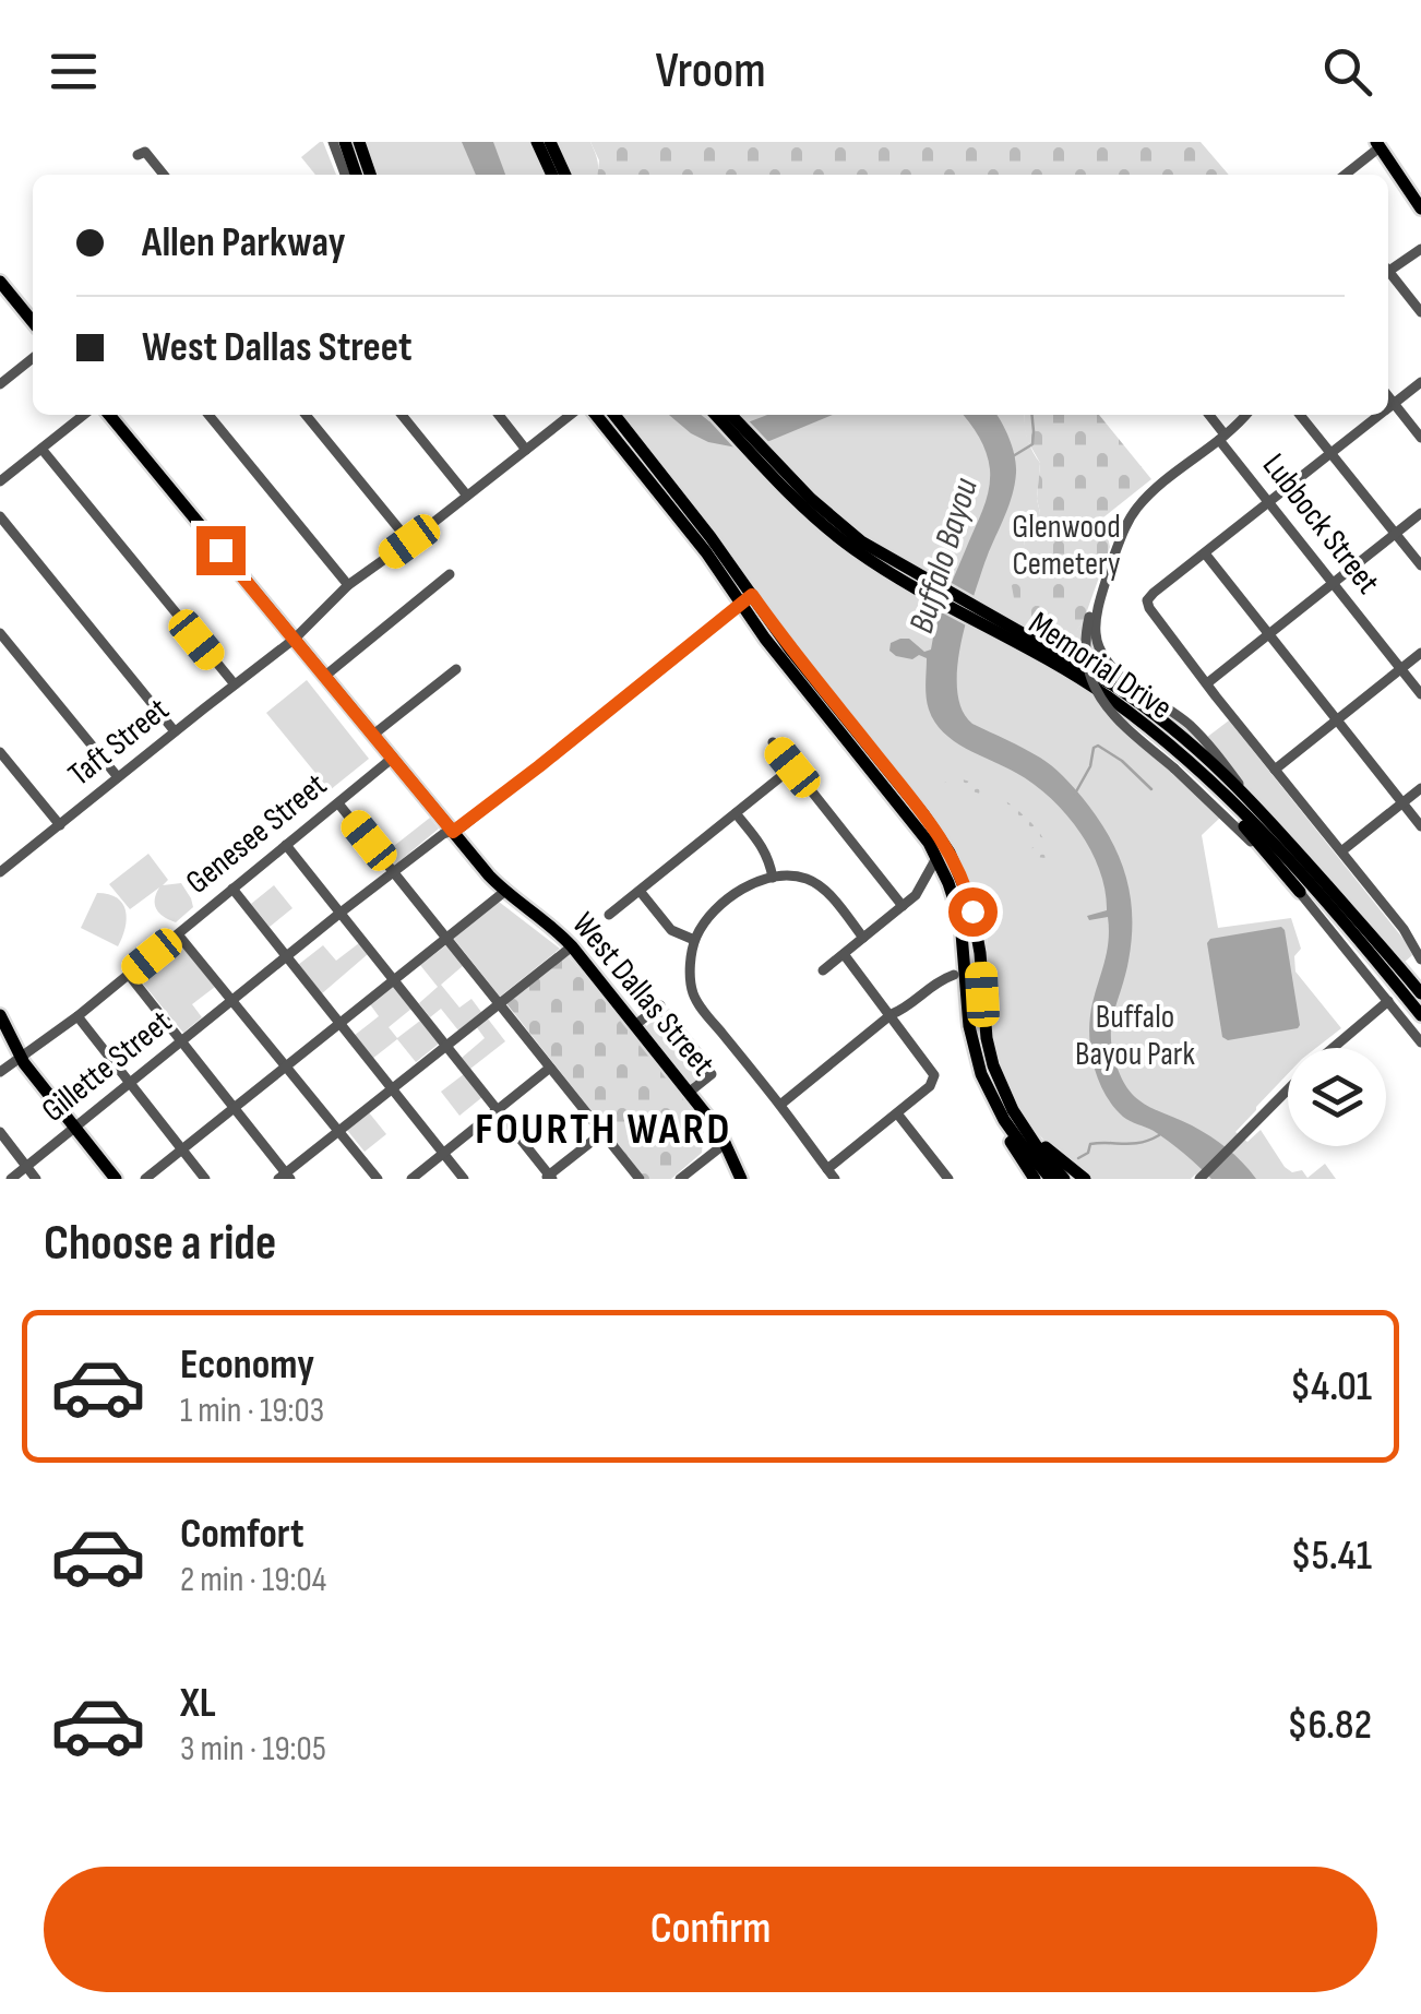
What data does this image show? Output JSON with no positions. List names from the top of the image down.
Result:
{
  "streets": {
    "main road": ["Memorial Drive", "West Dallas Street"],
    "street": [
      "Lubbock Street",
      "Taft Street",
      "Genesee Street",
      "Gillette Street"
    ]
  },
  "crossings": [
    ["Taft Street", "West Dallas Street"],
    ["Genesee Street", "West Dallas Street"],
    ["West Dallas Street", "Gillette Street"]
  ],
  "districts": ["FOURTH WARD"],
  "water": ["Buffalo Bayou"],
  "parks": ["Glenwood Cemetery", "Buffalo Bayou Park"],
  "page": {
    "header": "Vroom",
    "banner": ["Allen Parkway", "West Dallas Street"],
    "heading": "Choose a ride",
    "list": [
      {
        "name": "Economy",
        "note": "1 min · 19:03",
        "value": "$4.01"
      },
      {
        "name": "Comfort",
        "note": "2 min · 19:04",
        "value": "$5.41"
      },
      {
        "name": "XL",
        "note": "3 min · 19:05",
        "value": "$6.82"
      }
    ],
    "buttons": "Confirm"
  }
}
